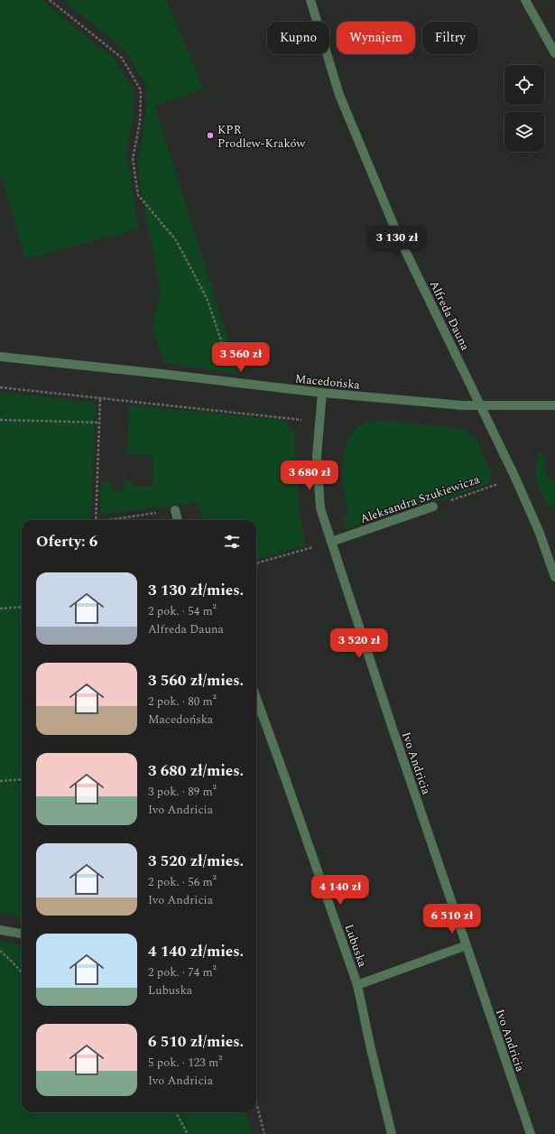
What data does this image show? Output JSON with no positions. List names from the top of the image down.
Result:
{
  "streets": {
    "street": [
      "Alfreda Dauna",
      "Macedońska",
      "Aleksandra Szukiewicza",
      "Ivo Andricia",
      "Lubuska"
    ]
  },
  "crossings": [
    ["Alfreda Dauna", "Macedońska"],
    ["Alfreda Dauna", "Aleksandra Szukiewicza"],
    ["Macedońska", "Ivo Andricia"],
    ["Aleksandra Szukiewicza", "Ivo Andricia"]
  ],
  "places": ["KPR Prodlew-Kraków"],
  "page": {
    "chip": ["Kupno", "Wynajem", "Filtry"],
    "price": [
      "3 130 zł",
      "3 560 zł",
      "3 680 zł",
      "3 520 zł",
      "4 140 zł",
      "6 510 zł"
    ],
    "heading": "Oferty: 6",
    "list": [
      {
        "name": "3 130 zł/mies.",
        "note": "2 pok. · 54 m² · Alfreda Dauna"
      },
      {
        "name": "3 560 zł/mies.",
        "note": "2 pok. · 80 m² · Macedońska"
      },
      {
        "name": "3 680 zł/mies.",
        "note": "3 pok. · 89 m² · Ivo Andricia"
      },
      {
        "name": "3 520 zł/mies.",
        "note": "2 pok. · 56 m² · Ivo Andricia"
      },
      {
        "name": "4 140 zł/mies.",
        "note": "2 pok. · 74 m² · Lubuska"
      },
      {
        "name": "6 510 zł/mies.",
        "note": "5 pok. · 123 m² · Ivo Andricia"
      }
    ]
  }
}
